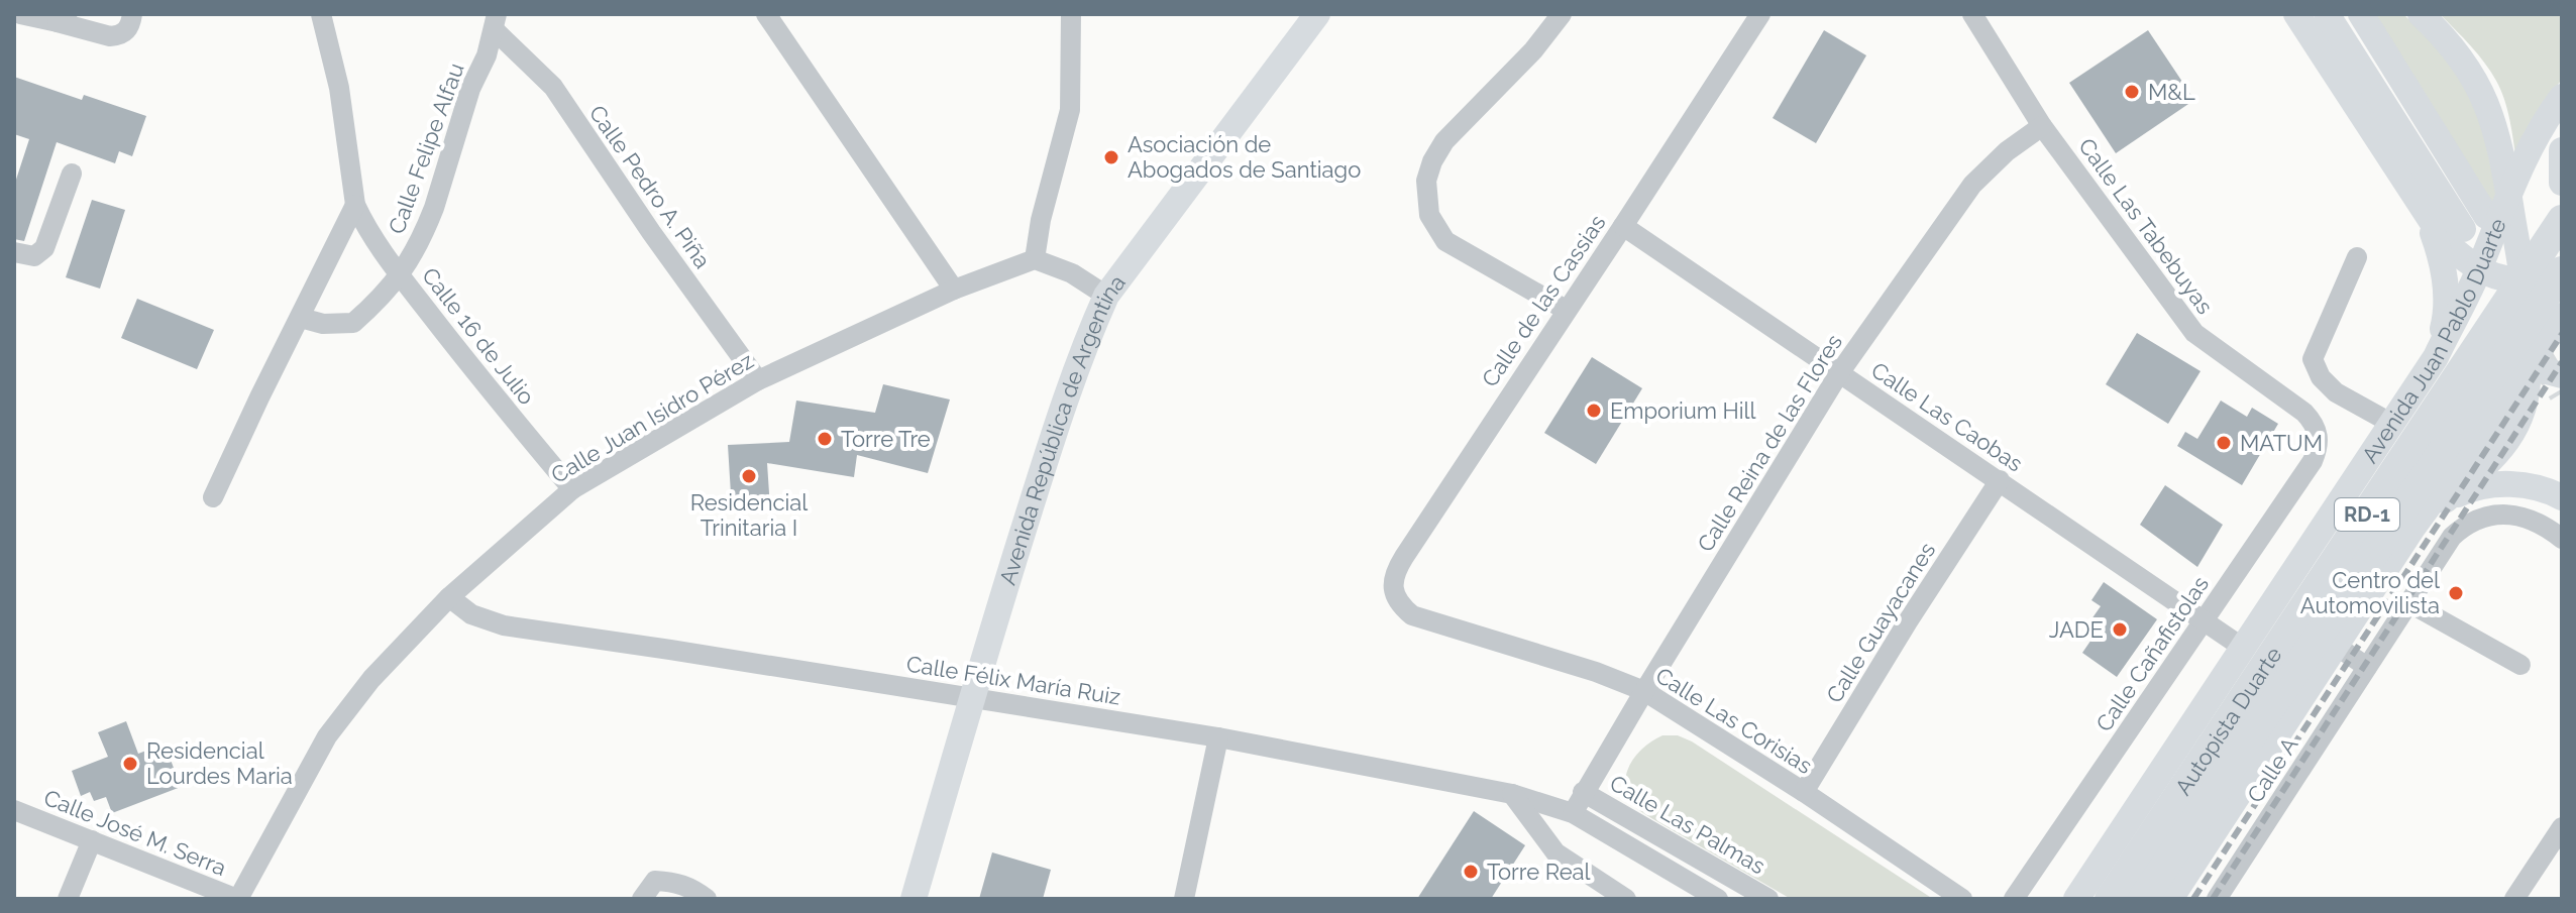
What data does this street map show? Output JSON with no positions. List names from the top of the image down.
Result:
{
  "streets": {
    "highway": ["RD-1", "Autopista Duarte"],
    "main road": ["Avenida Juan Pablo Duarte", "Avenida República de Argentina"],
    "street": [
      "Calle Felipe Alfau",
      "Calle Pedro A. Piña",
      "Calle Las Tabebuyas",
      "Calle de las Cassias",
      "Calle 16 de Julio",
      "Calle Las Caobas",
      "Calle Juan Isidro Pérez",
      "Calle Reina de las Flores",
      "Calle Guayacanes",
      "Calle Cañafistolas",
      "Calle Félix María Ruiz",
      "Calle Las Corisias",
      "Calle A",
      "Calle Las Palmas",
      "Calle José M. Serra"
    ]
  },
  "crossings": [
    ["Calle Felipe Alfau", "Calle Pedro A. Piña"],
    ["Calle Felipe Alfau", "Calle 16 de Julio"],
    ["Calle Pedro A. Piña", "Calle Juan Isidro Pérez"],
    ["Calle Las Tabebuyas", "Calle Reina de las Flores"],
    ["Calle Las Tabebuyas", "Calle Cañafistolas"],
    ["Calle de las Cassias", "Calle Las Caobas"],
    ["Calle de las Cassias", "Calle Las Corisias"],
    ["Calle 16 de Julio", "Calle Juan Isidro Pérez"],
    ["Avenida Juan Pablo Duarte", "Calle Las Caobas"],
    ["Calle Las Caobas", "Calle Reina de las Flores"],
    ["Calle Las Caobas", "Calle Guayacanes"],
    ["Calle Las Caobas", "Calle Cañafistolas"],
    ["Calle Juan Isidro Pérez", "Calle Félix María Ruiz"],
    ["Calle Juan Isidro Pérez", "Calle José M. Serra"],
    ["Avenida República de Argentina", "Calle Félix María Ruiz"],
    ["Calle Reina de las Flores", "Calle Félix María Ruiz"],
    ["Calle Reina de las Flores", "Calle Las Corisias"],
    ["Calle Reina de las Flores", "Calle Las Palmas"],
    ["Calle Guayacanes", "Calle Las Corisias"]
  ],
  "places": [
    "M&L",
    "Asociación de Abogados de Santiago",
    "Emporium Hill",
    "Torre Tre",
    "MATUM",
    "Residencial Trinitaria I",
    "Centro del Automovilista",
    "JADE",
    "Residencial Lourdes Maria",
    "Torre Real"
  ]
}
